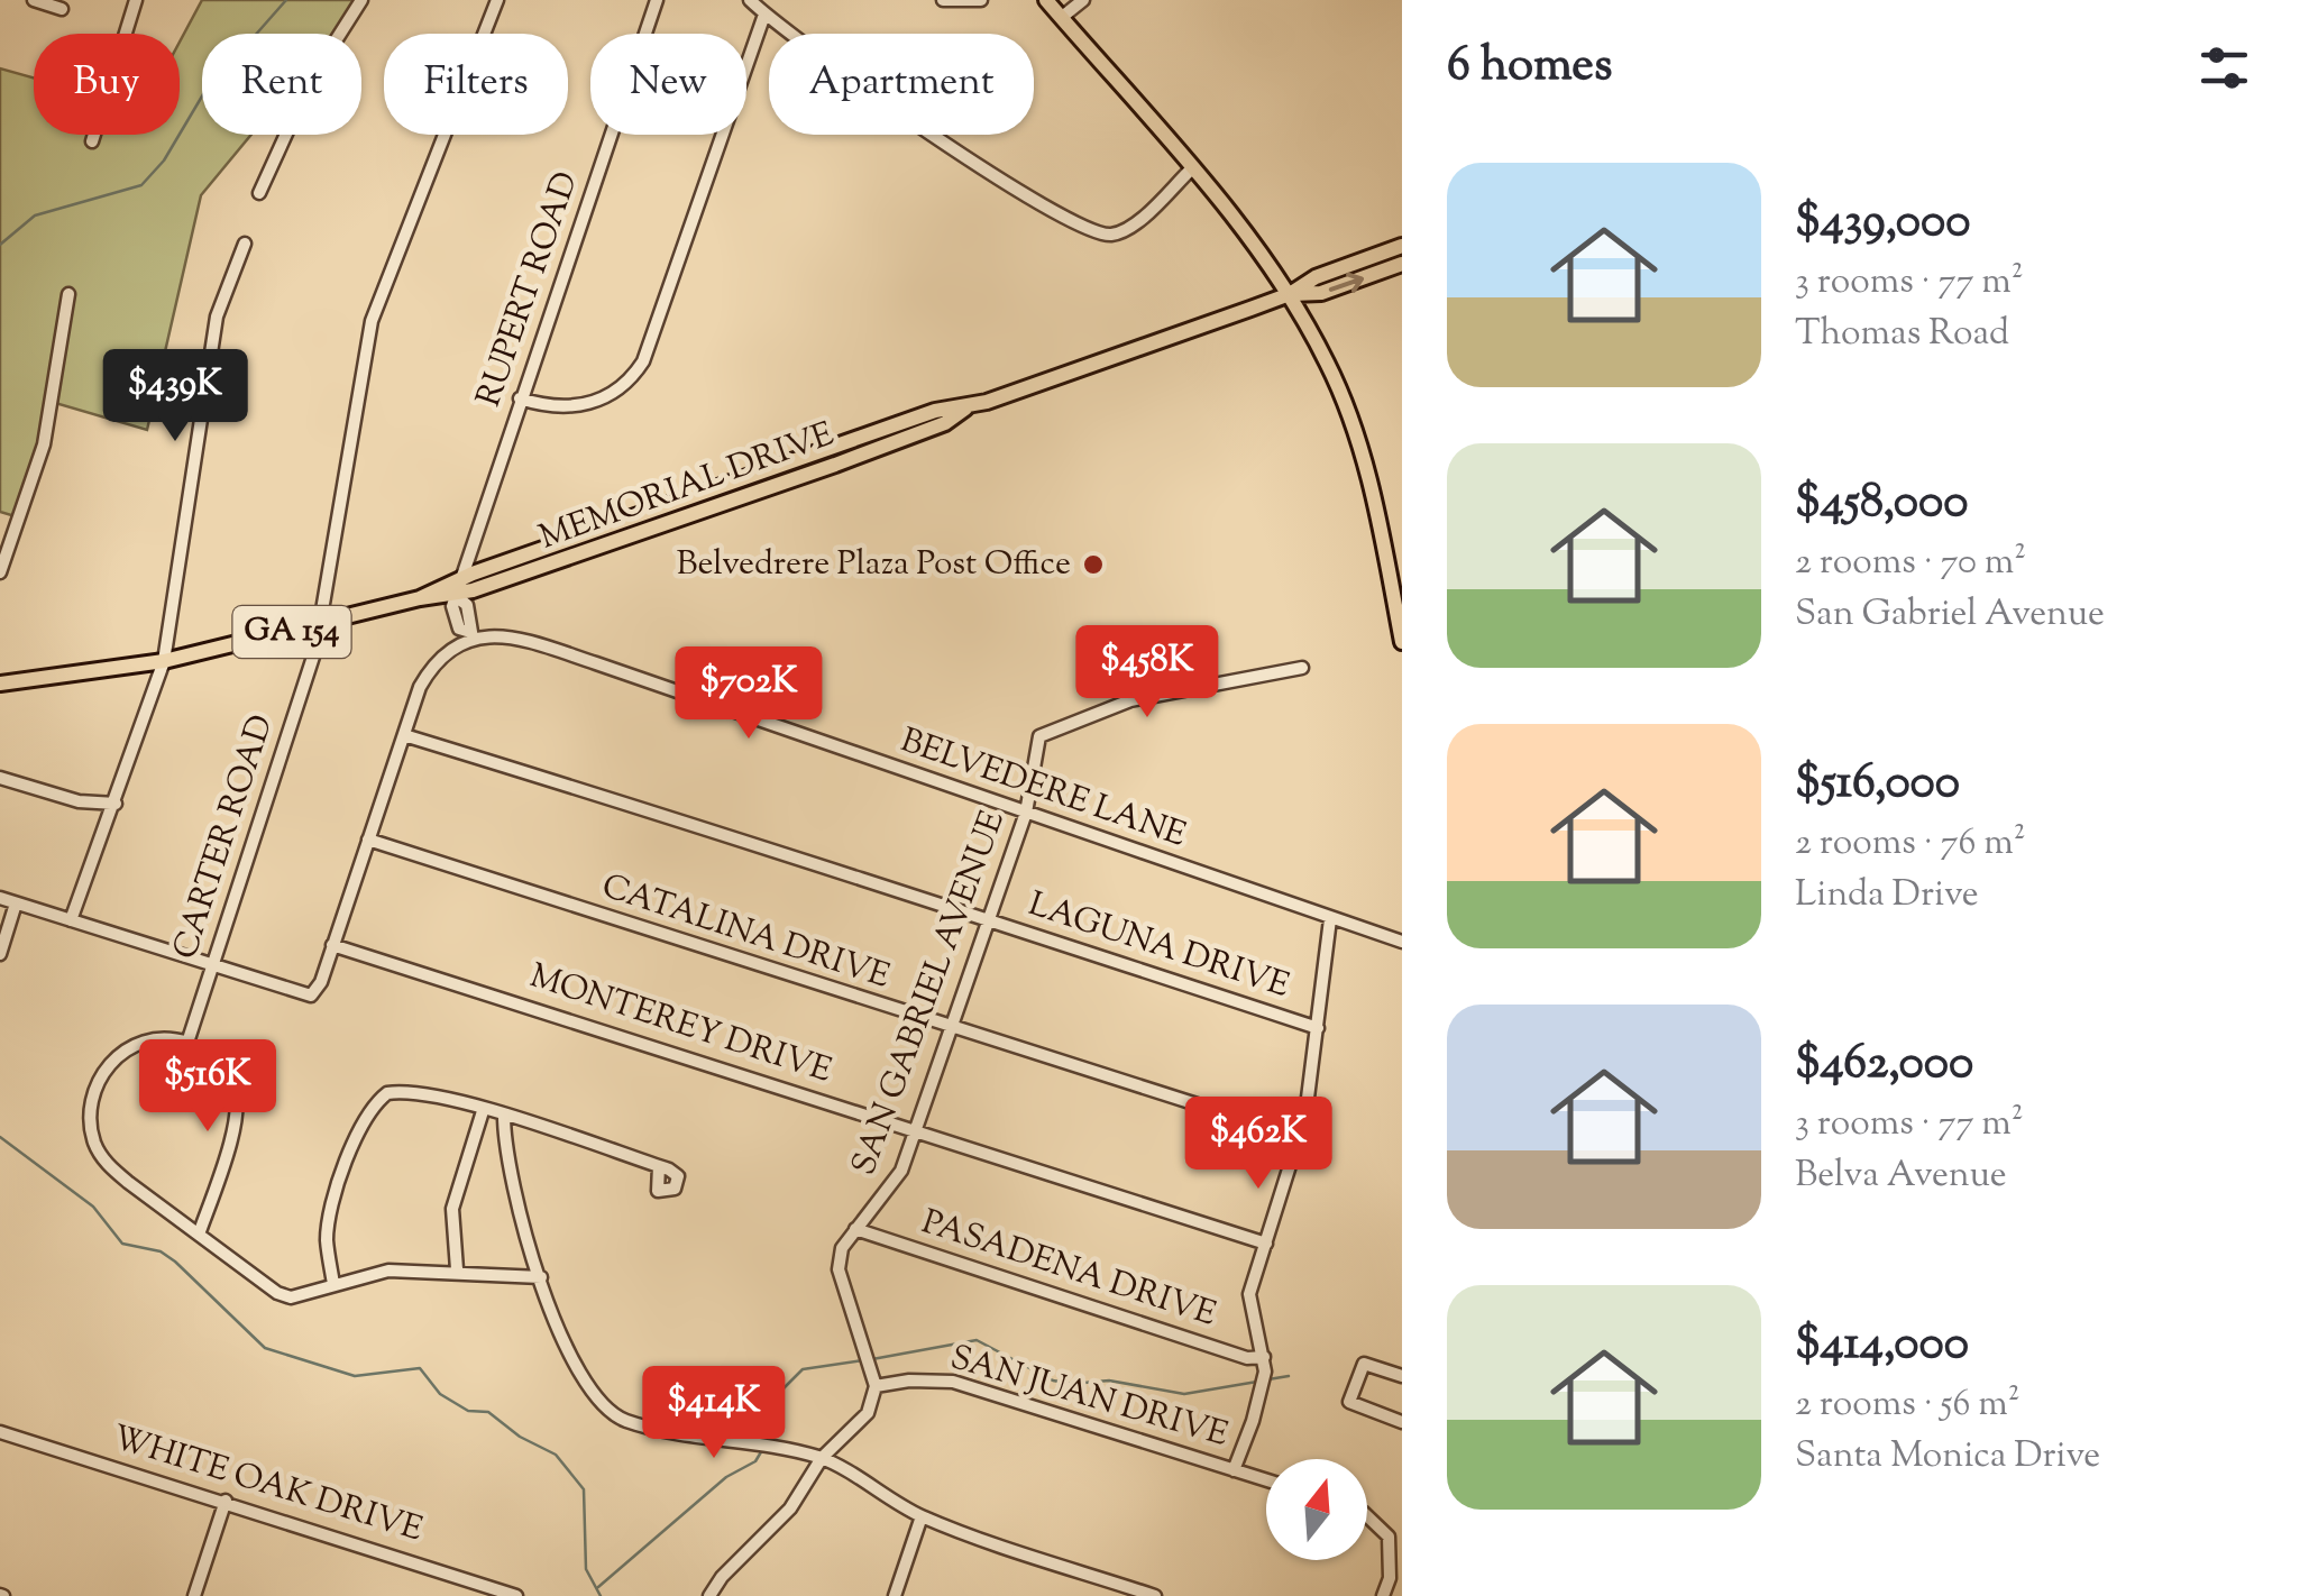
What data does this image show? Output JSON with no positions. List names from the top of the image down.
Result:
{
  "streets": {
    "main road": ["MEMORIAL DRIVE", "GA 154"],
    "street": [
      "RUPERT ROAD",
      "BELVEDERE LANE",
      "CARTER ROAD",
      "CATALINA DRIVE",
      "LAGUNA DRIVE",
      "SAN GABRIEL AVENUE",
      "MONTEREY DRIVE",
      "PASADENA DRIVE",
      "SAN JUAN DRIVE",
      "WHITE OAK DRIVE"
    ]
  },
  "crossings": [
    ["RUPERT ROAD", "MEMORIAL DRIVE"],
    ["MEMORIAL DRIVE", "CARTER ROAD"],
    ["BELVEDERE LANE", "SAN GABRIEL AVENUE"],
    ["CATALINA DRIVE", "SAN GABRIEL AVENUE"],
    ["LAGUNA DRIVE", "SAN GABRIEL AVENUE"],
    ["SAN GABRIEL AVENUE", "MONTEREY DRIVE"],
    ["SAN GABRIEL AVENUE", "PASADENA DRIVE"],
    ["SAN GABRIEL AVENUE", "SAN JUAN DRIVE"]
  ],
  "places": ["Belvedrere Plaza Post Office"],
  "north": "top",
  "page": {
    "heading": "6 homes",
    "chip": [
      "Buy",
      "Rent",
      "Filters",
      "New",
      "Apartment"
    ],
    "list": [
      {
        "name": "$439,000",
        "note": "3 rooms · 77 m² · Thomas Road"
      },
      {
        "name": "$458,000",
        "note": "2 rooms · 70 m² · San Gabriel Avenue"
      },
      {
        "name": "$516,000",
        "note": "2 rooms · 76 m² · Linda Drive"
      },
      {
        "name": "$462,000",
        "note": "3 rooms · 77 m² · Belva Avenue"
      },
      {
        "name": "$414,000",
        "note": "2 rooms · 56 m² · Santa Monica Drive"
      }
    ],
    "price": [
      "$439K",
      "$458K",
      "$702K",
      "$516K",
      "$462K",
      "$414K"
    ]
  }
}
